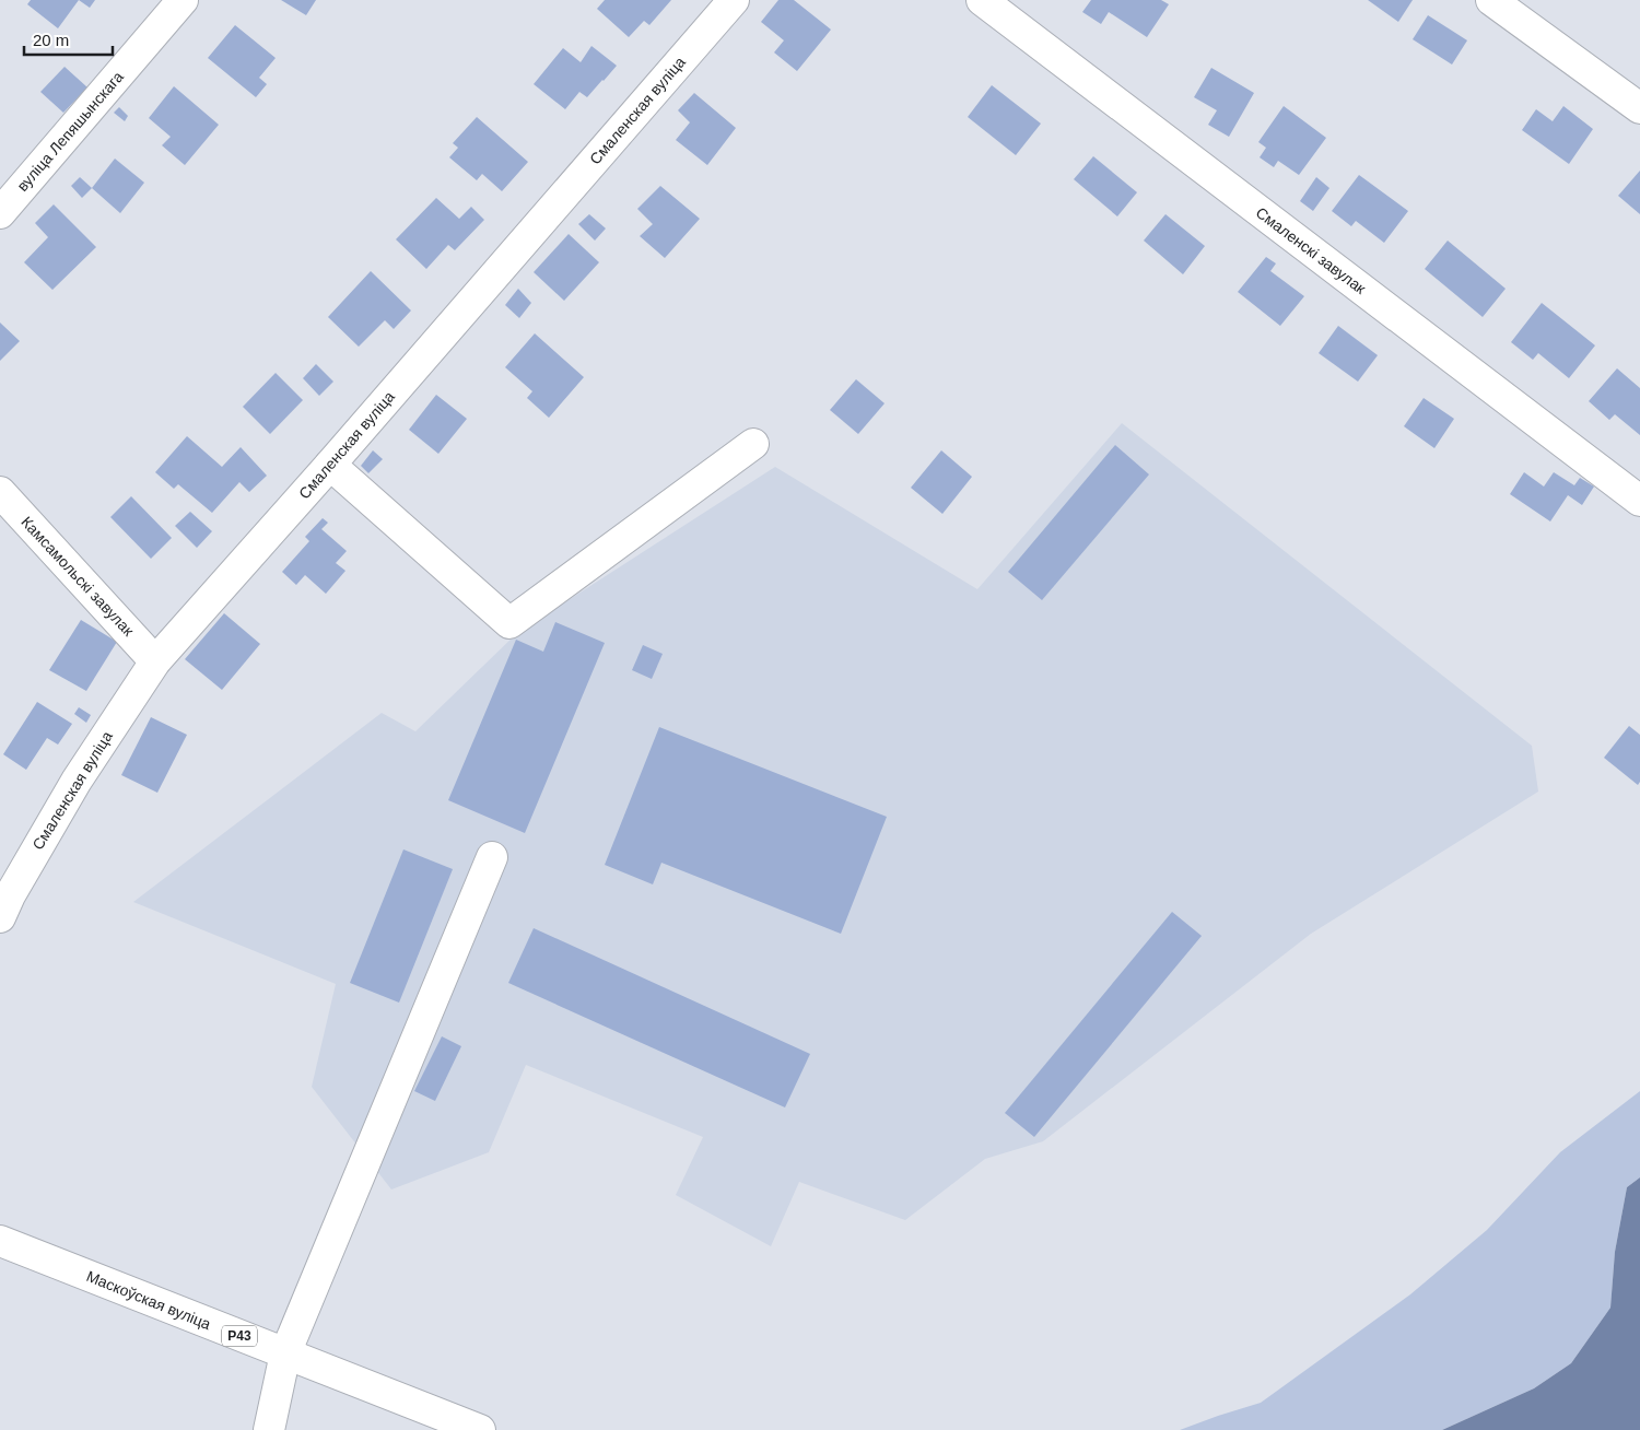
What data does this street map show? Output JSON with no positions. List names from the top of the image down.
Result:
{
  "streets": {
    "street": [
      "Смаленская вуліца",
      "вуліца Лепяшынскага",
      "Смаленскі завулак",
      "Камсамольскі завулак",
      "Маскоўская вуліца",
      "Р43"
    ]
  },
  "crossings": [
    ["Смаленская вуліца", "Камсамольскі завулак"]
  ],
  "scale_bar": "20 m"
}
